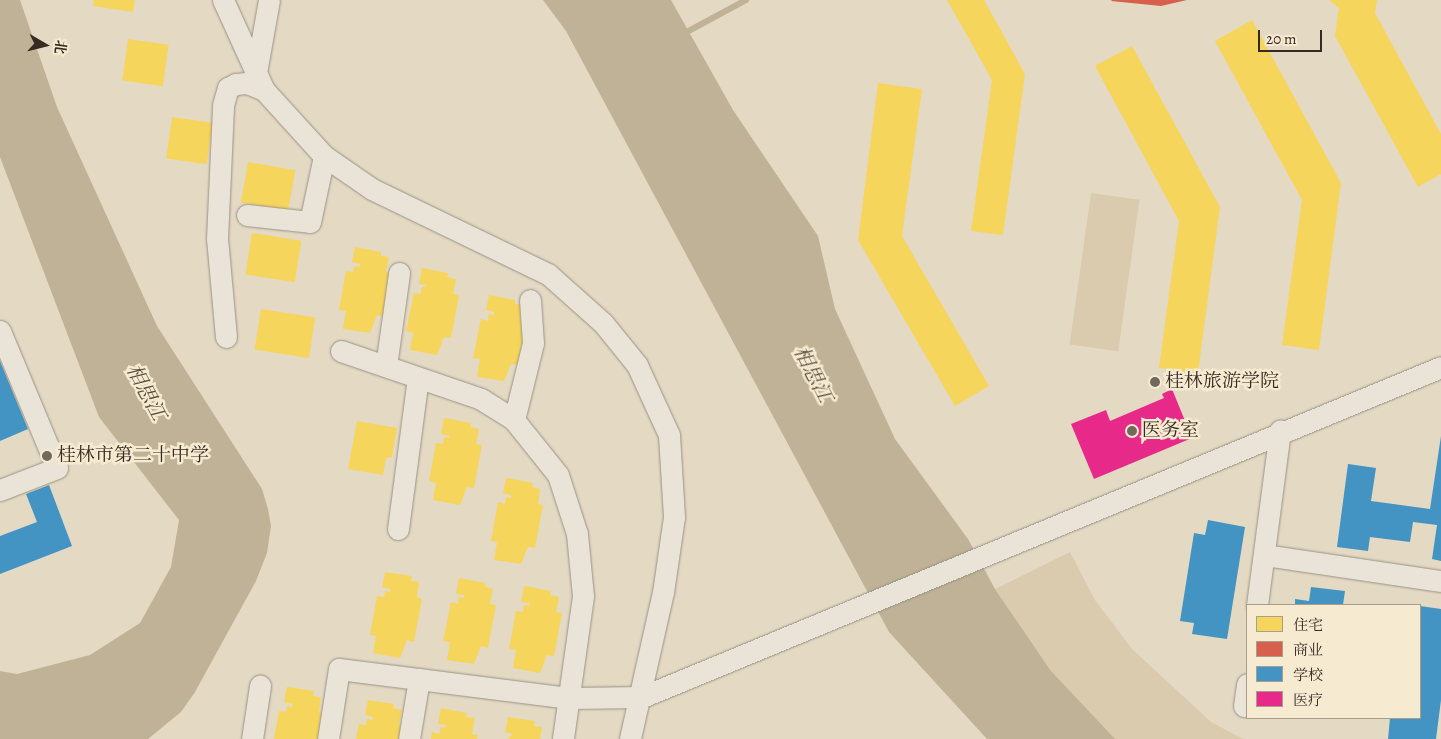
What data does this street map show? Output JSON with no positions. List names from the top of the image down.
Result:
{
  "water": ["相思江"],
  "places": ["桂林旅游学院", "医务室", "桂林市第二十中学"],
  "legend": [
    "住宅",
    "商业",
    "学校",
    "医疗"
  ],
  "scale_bar": "20 m",
  "north": "right"
}
